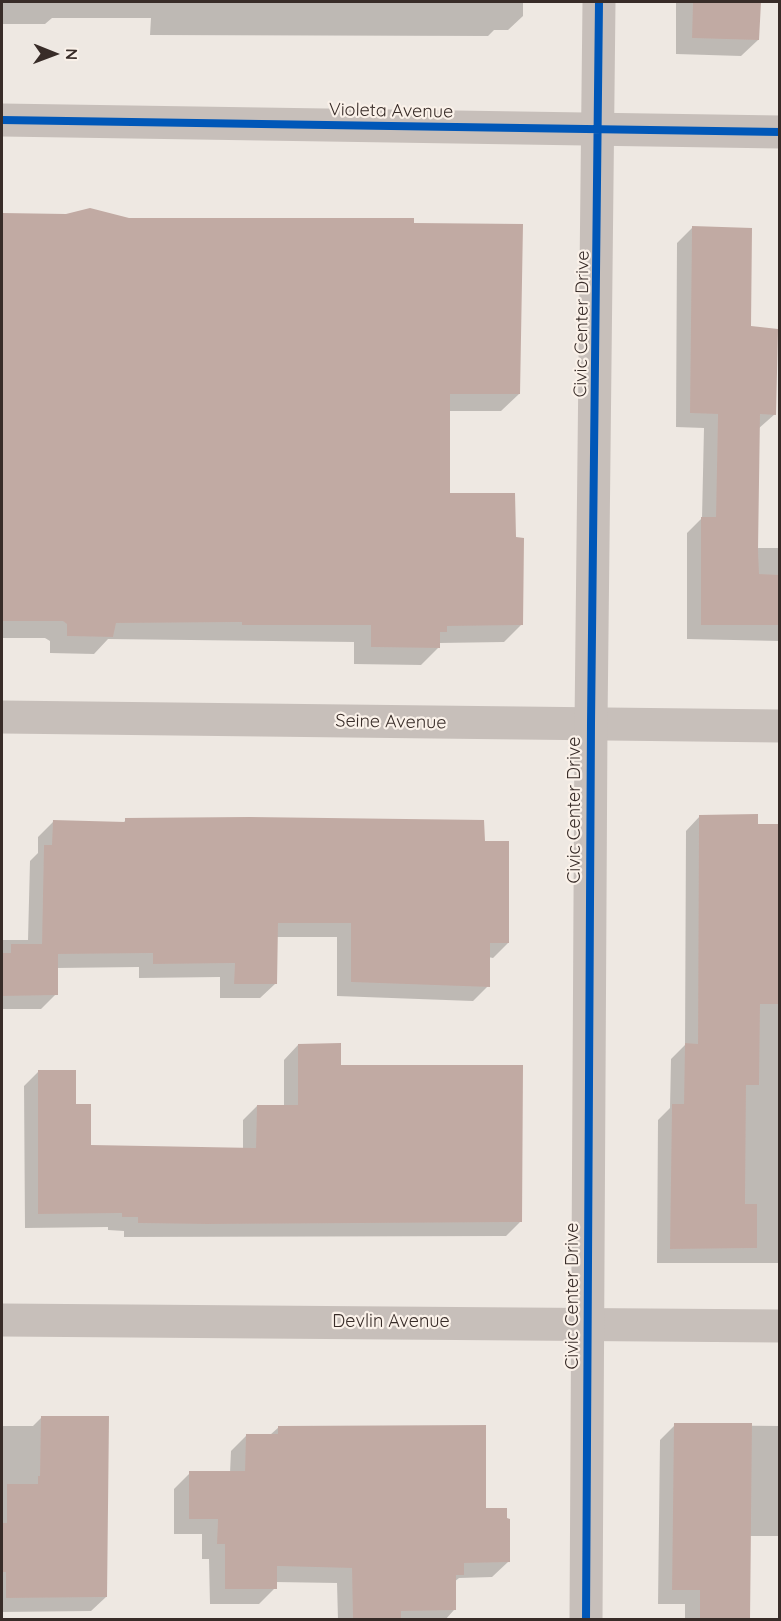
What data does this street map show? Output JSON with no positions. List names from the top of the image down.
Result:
{
  "streets": {
    "street": [
      "Violeta Avenue",
      "Civic Center Drive",
      "Seine Avenue",
      "Devlin Avenue"
    ]
  },
  "crossings": [
    ["Violeta Avenue", "Civic Center Drive"],
    ["Civic Center Drive", "Seine Avenue"],
    ["Civic Center Drive", "Devlin Avenue"]
  ],
  "north": "right"
}
